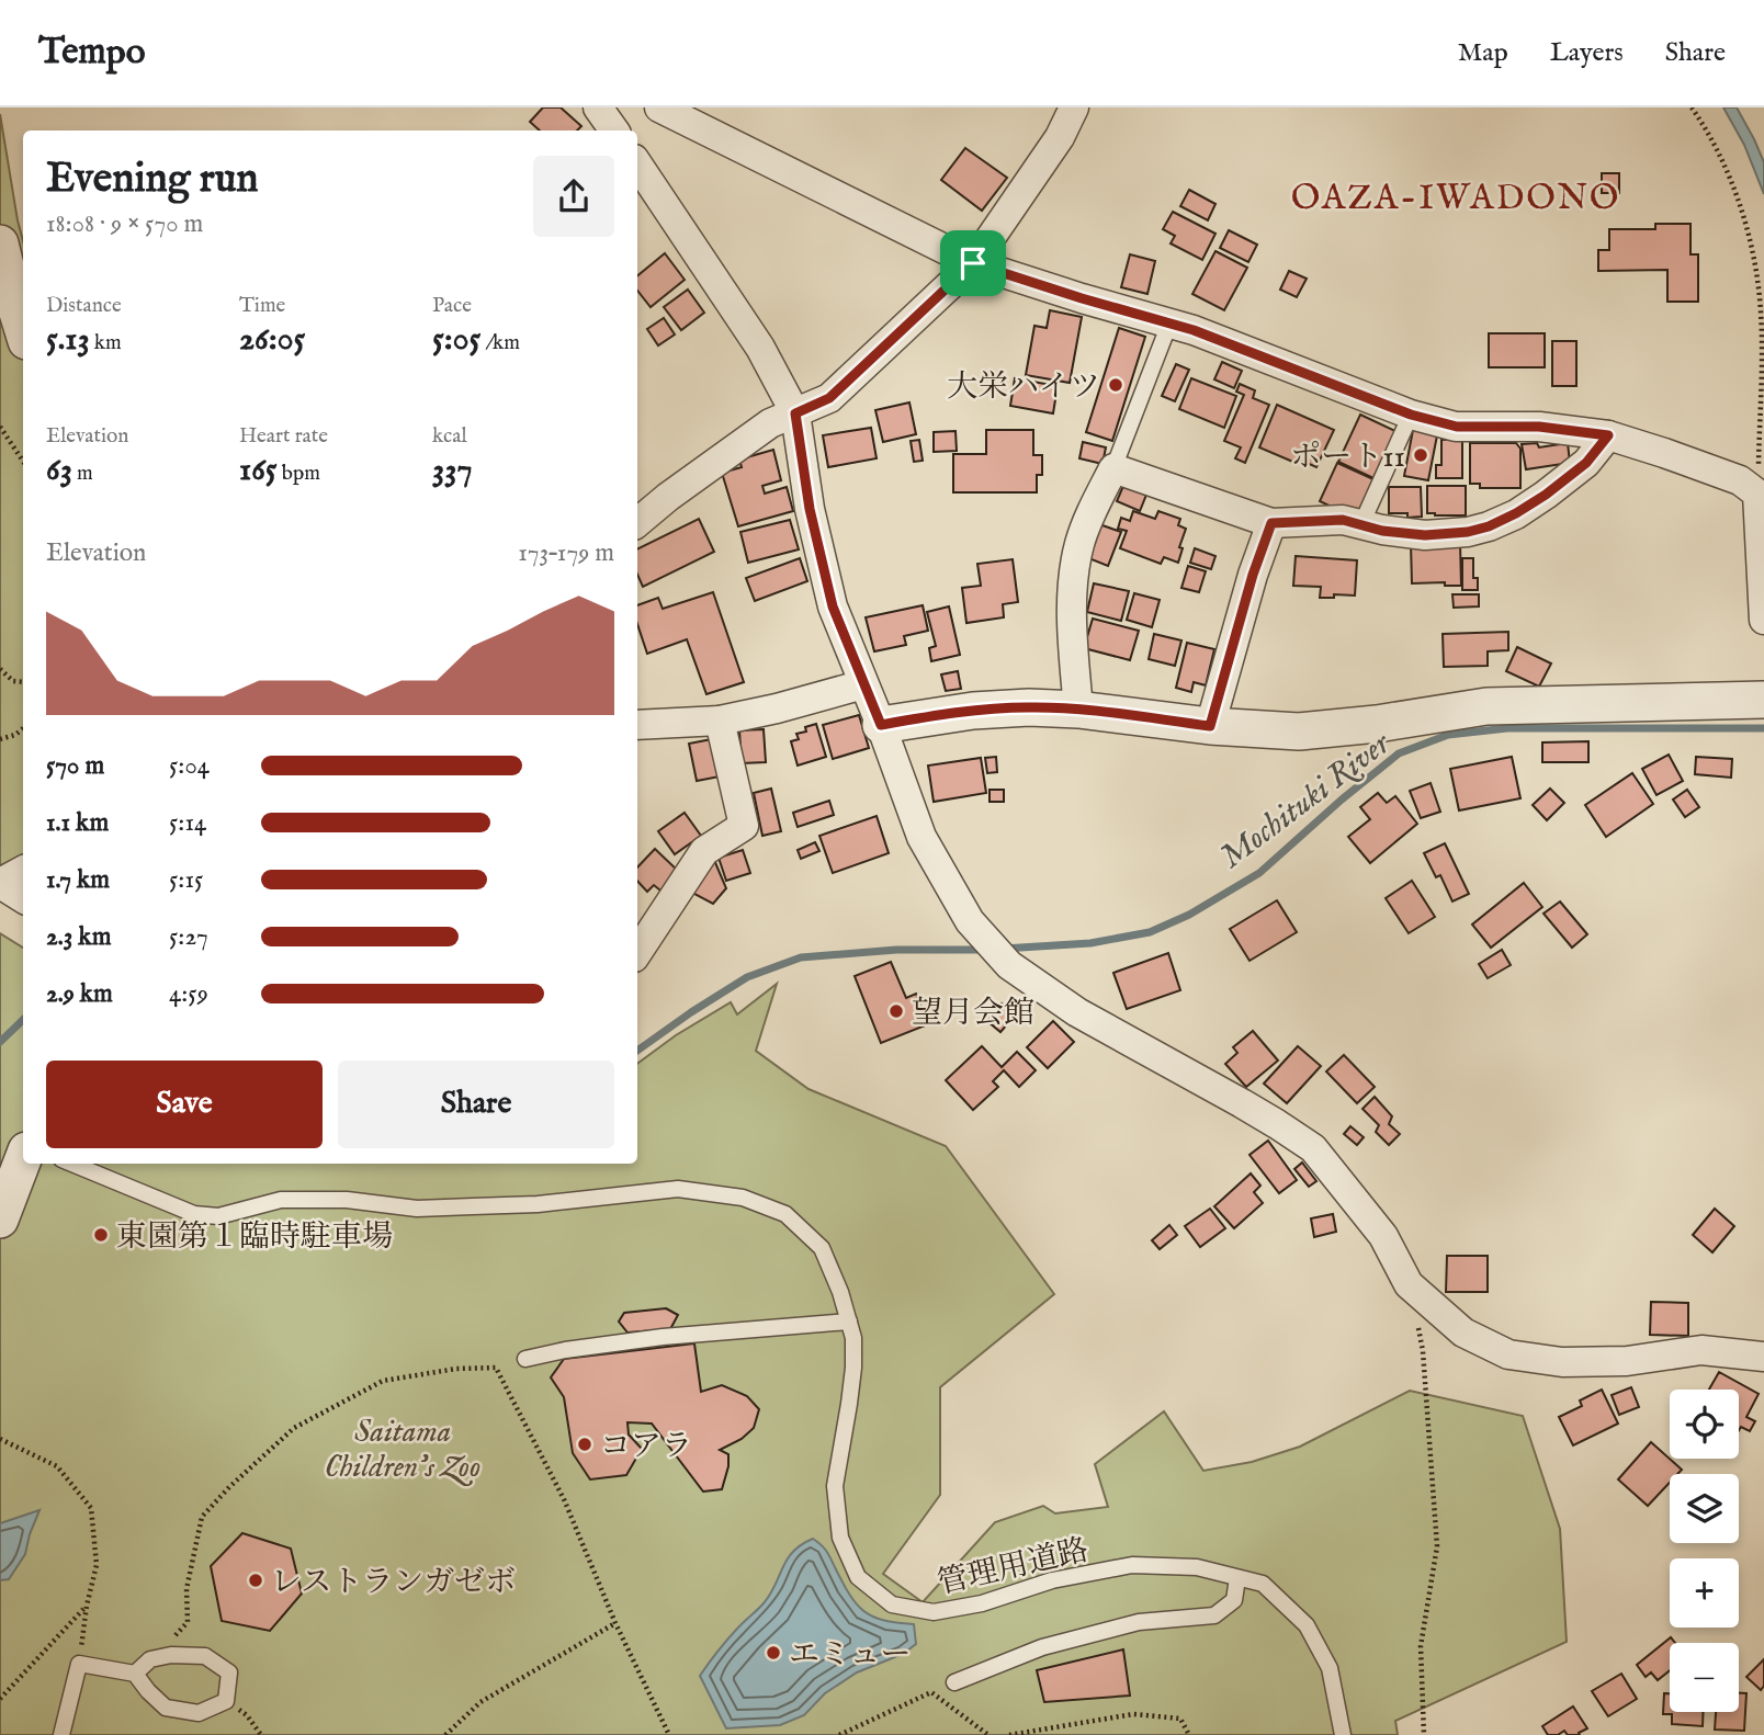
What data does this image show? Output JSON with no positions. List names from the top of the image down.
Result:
{
  "streets": {
    "lane": ["管理用道路"]
  },
  "districts": ["OAZA-IWADONO"],
  "water": ["Mochituki River"],
  "parks": ["Saitama Children's Zoo"],
  "places": [
    "大栄ハイツ",
    "ポート11",
    "望月会館",
    "東園第１臨時駐車場",
    "コアラ",
    "レストランガゼボ",
    "エミュー"
  ],
  "page": {
    "header": "Tempo",
    "nav": ["Map", "Layers", "Share"],
    "heading": ["Evening run", "18:08 · 9 × 570 m"],
    "stats": [
      ["Distance", "5.13 km"],
      ["Time", "26:05"],
      ["Pace", "5:05 /km"],
      ["Elevation", "63 m"],
      ["Heart rate", "165 bpm"],
      ["kcal", "337"]
    ],
    "chart": ["Elevation", "173–179 m"],
    "list": [
      {
        "name": "570 m",
        "note": "5:04"
      },
      {
        "name": "1.1 km",
        "note": "5:14"
      },
      {
        "name": "1.7 km",
        "note": "5:15"
      },
      {
        "name": "2.3 km",
        "note": "5:27"
      },
      {
        "name": "2.9 km",
        "note": "4:59"
      }
    ],
    "buttons": ["Save", "Share"],
    "map_buttons": ["+", "−"]
  }
}
